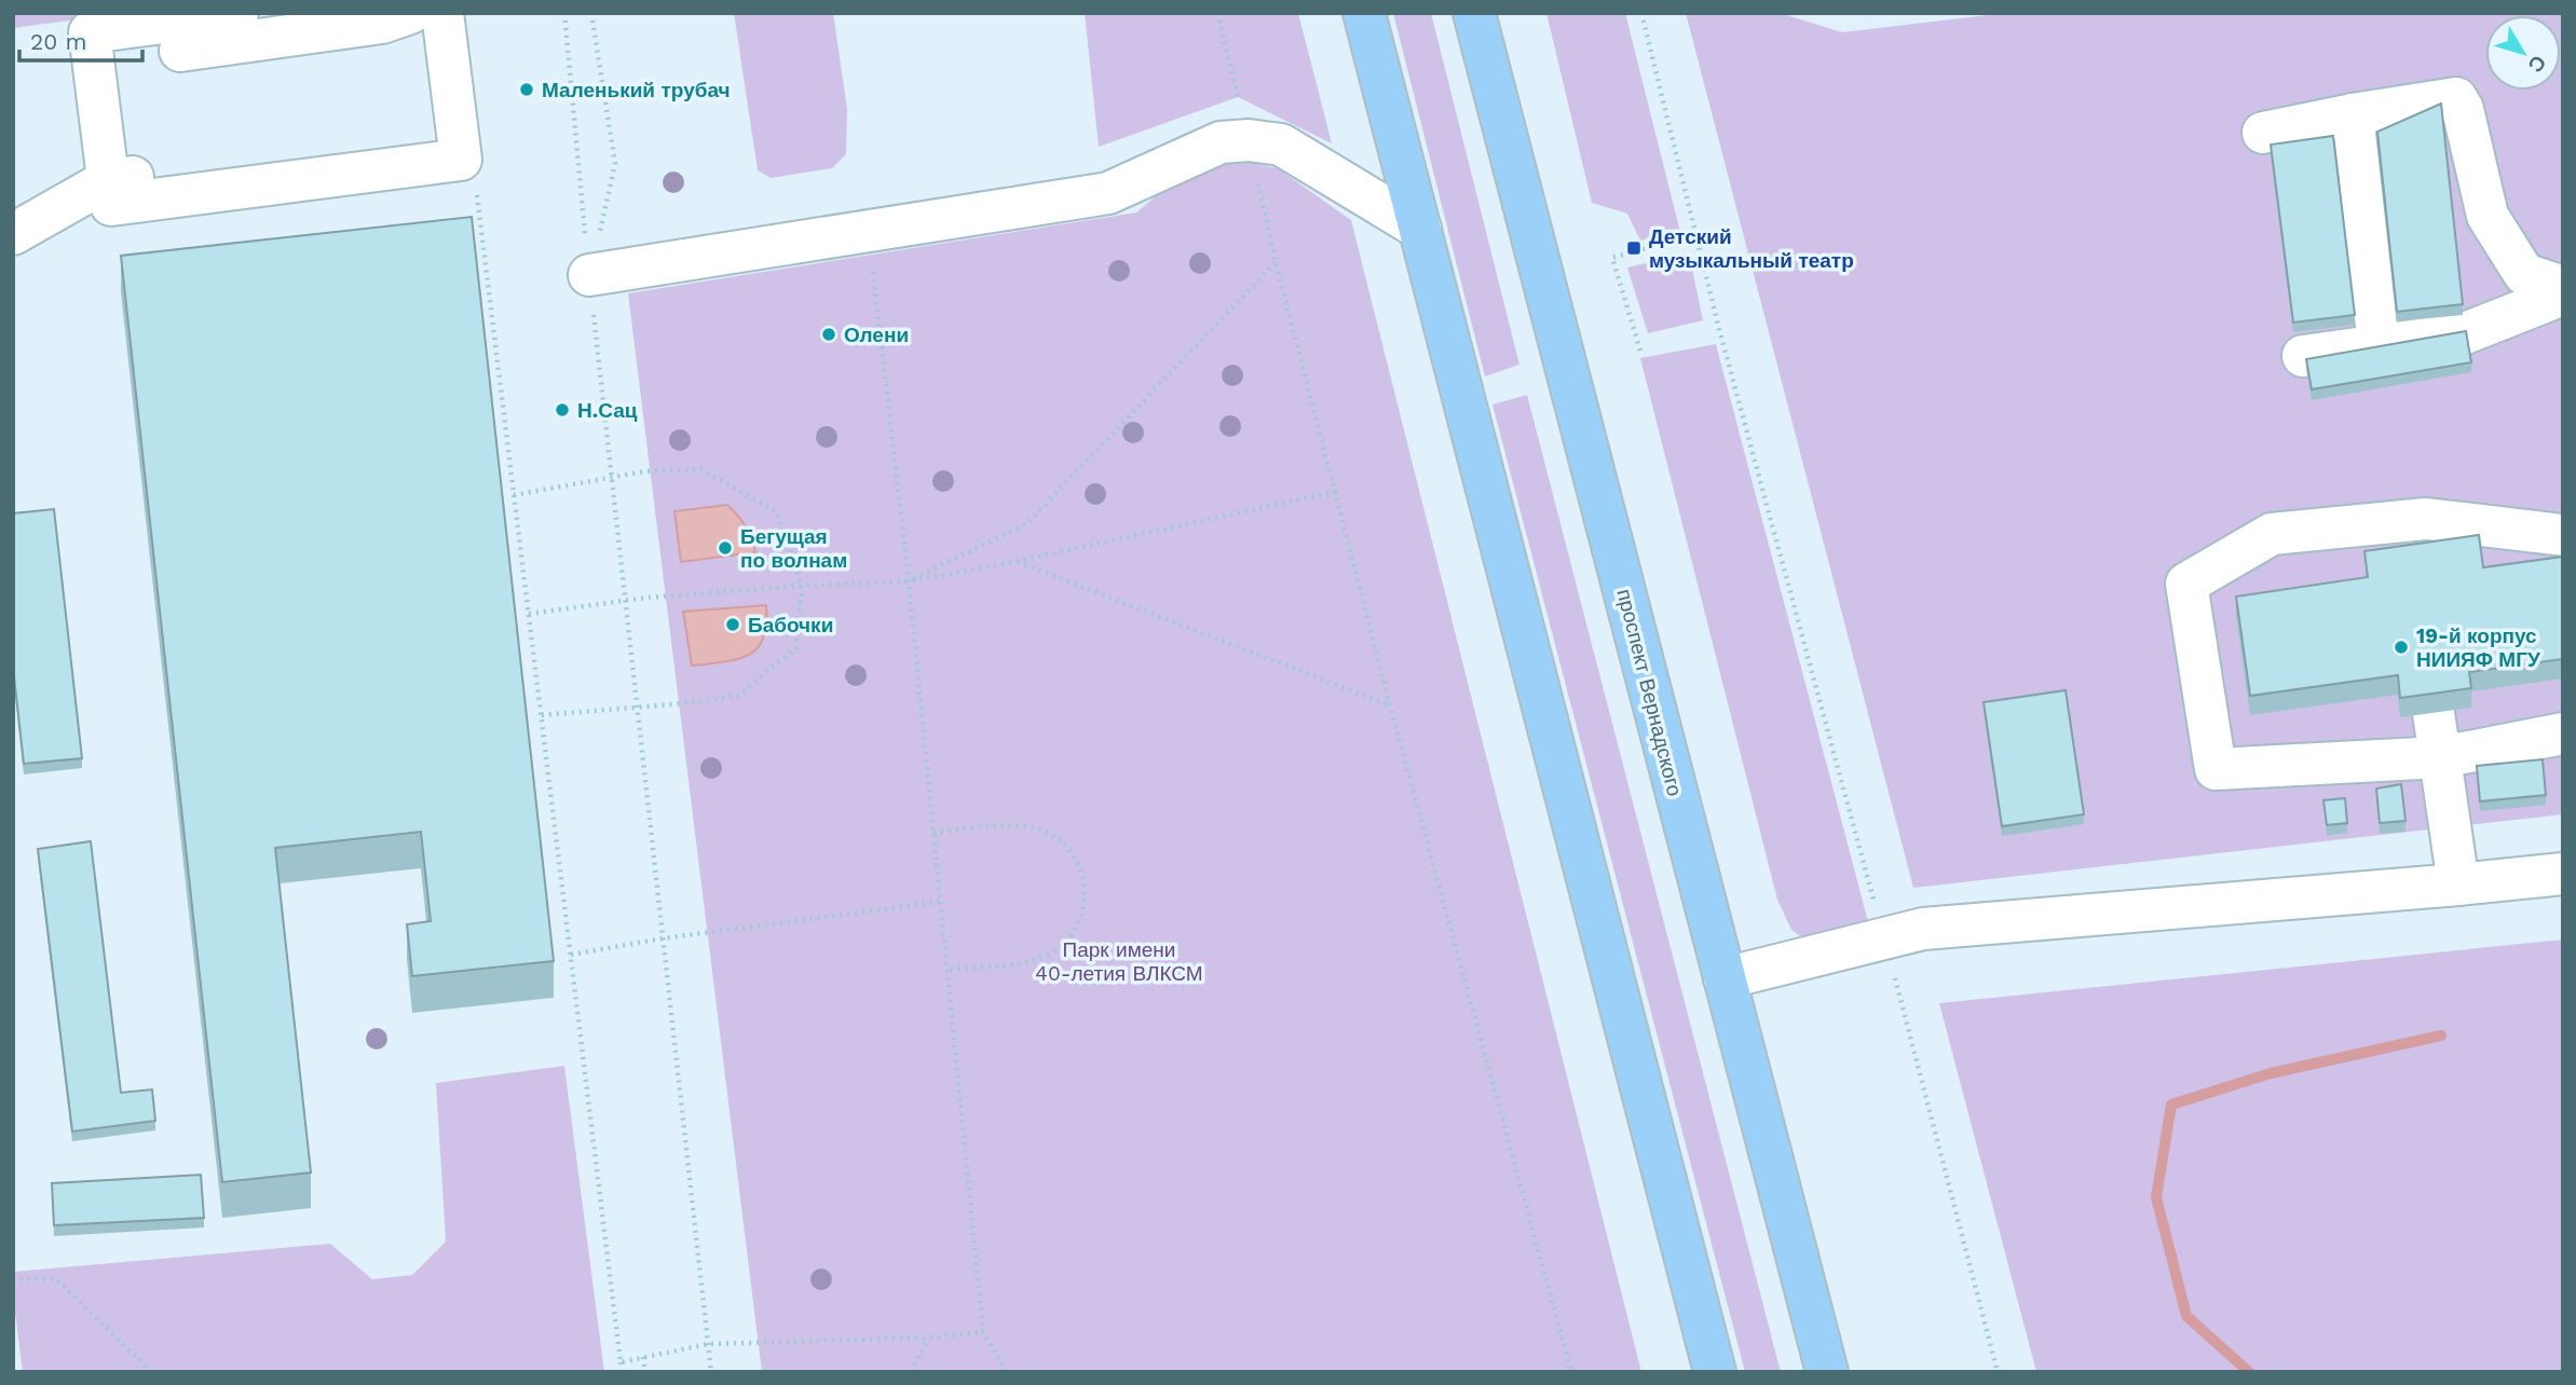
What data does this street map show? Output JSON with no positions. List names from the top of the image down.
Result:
{
  "streets": {
    "main road": ["проспект Вернадского"]
  },
  "parks": ["Парк имени 40-летия ВЛКСМ"],
  "places": {
    "other": [
      "Маленький трубач",
      "Олени",
      "Н.Сац",
      "Бегущая по волнам",
      "Бабочки",
      "19-й корпус НИИЯФ МГУ"
    ],
    "transit": ["Детский музыкальный театр"]
  },
  "scale_bar": "20 m",
  "north": "bottom right"
}
